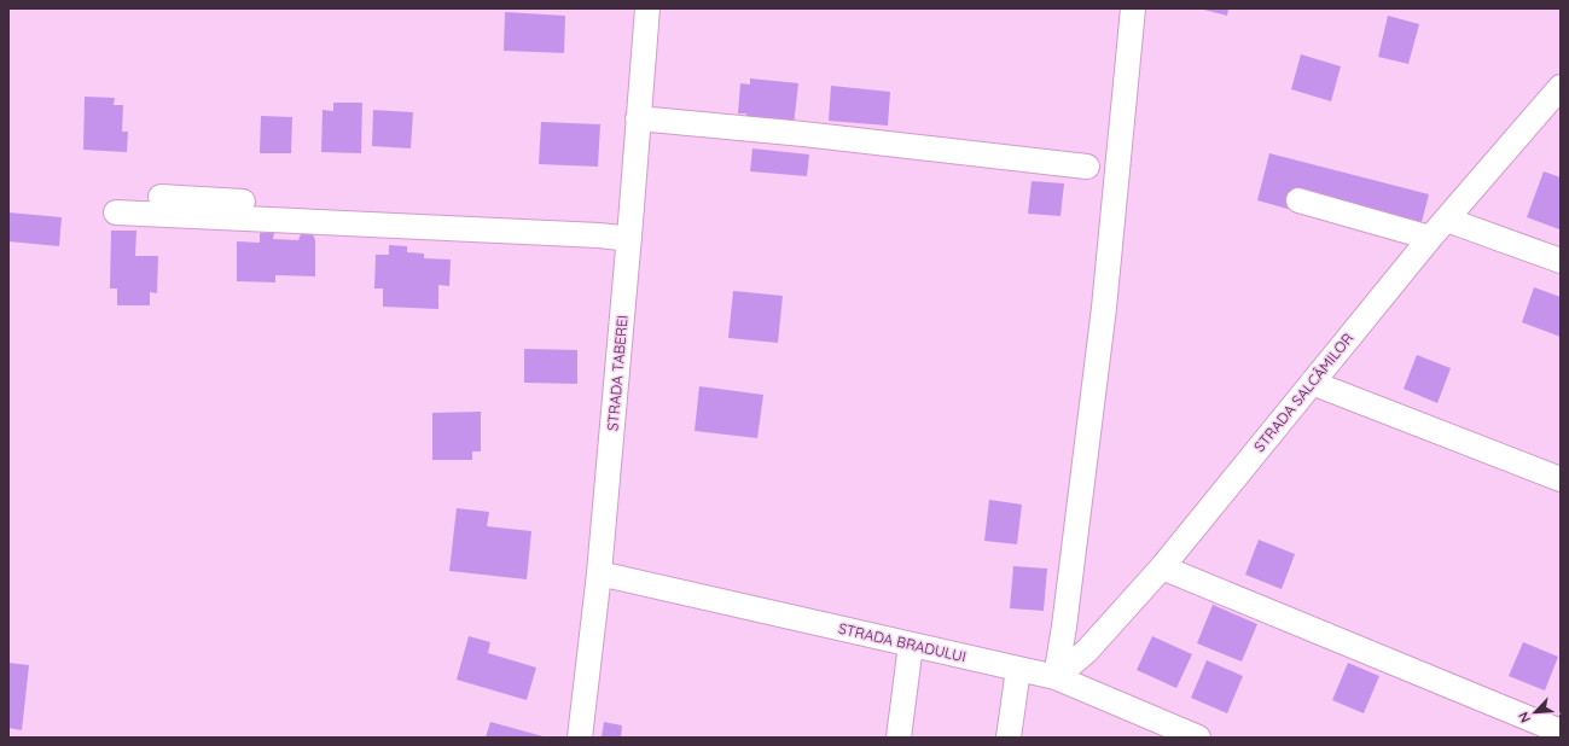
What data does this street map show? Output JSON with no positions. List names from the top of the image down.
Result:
{
  "streets": {
    "street": ["STRADA TABEREI", "STRADA SALCÂMILOR", "STRADA BRADULUI"]
  },
  "crossings": [
    ["STRADA TABEREI", "STRADA BRADULUI"],
    ["STRADA SALCÂMILOR", "STRADA BRADULUI"]
  ],
  "north": "bottom left"
}
